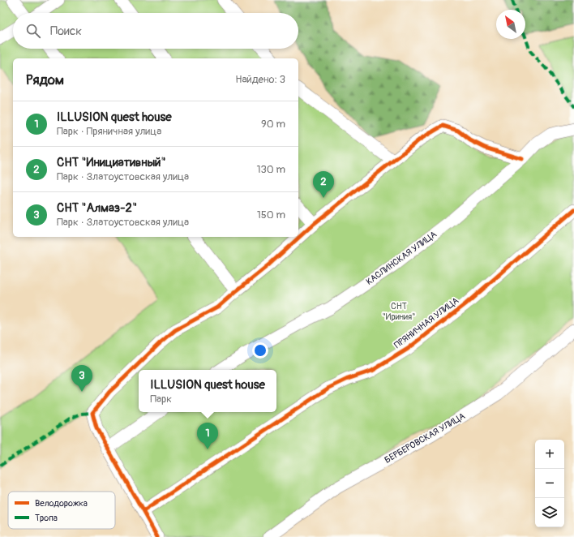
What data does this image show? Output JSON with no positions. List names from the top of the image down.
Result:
{
  "streets": {
    "street": ["КАСЛИНСКАЯ УЛИЦА", "ПРЯНИЧНАЯ УЛИЦА", "БЕРБЕРОВСКАЯ УЛИЦА"]
  },
  "parks": ["СНТ \"Ириния\""],
  "legend": ["Велодорожка", "Тропа"],
  "north": "top left",
  "page": {
    "search": "Поиск",
    "heading": ["Рядом", "Найдено: 3"],
    "list": [
      {
        "mark": "1",
        "name": "ILLUSION quest house",
        "note": "Парк · Пряничная улица",
        "value": "90 m"
      },
      {
        "mark": "2",
        "name": "СНТ \"Инициативный\"",
        "note": "Парк · Златоустовская улица",
        "value": "130 m"
      },
      {
        "mark": "3",
        "name": "СНТ \"Алмаз-2\"",
        "note": "Парк · Златоустовская улица",
        "value": "150 m"
      }
    ],
    "pins": ["2", "3", "1"],
    "popup": ["ILLUSION quest house", "Парк"],
    "map_buttons": ["+", "−"]
  }
}
